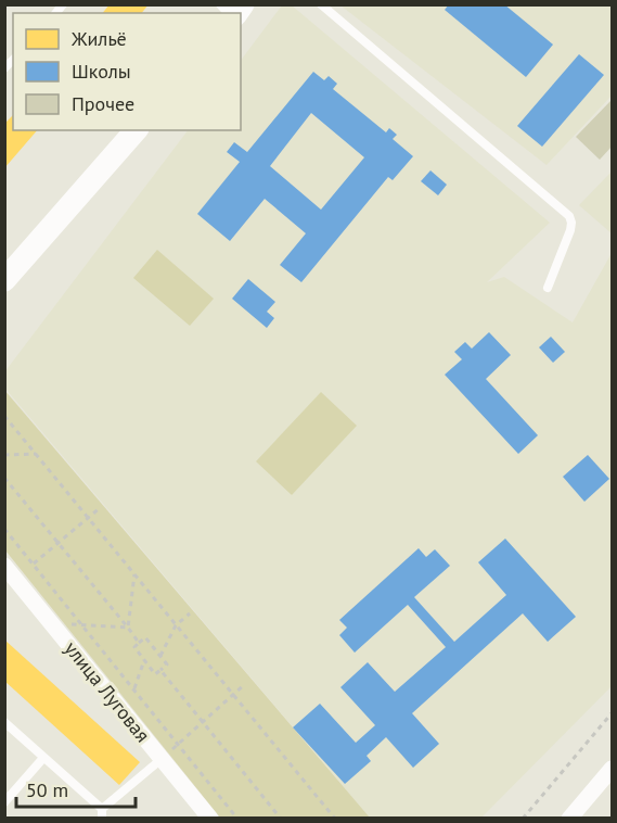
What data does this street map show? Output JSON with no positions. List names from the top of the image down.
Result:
{
  "streets": {
    "street": ["улица Луговая"]
  },
  "legend": ["Жильё", "Школы", "Прочее"],
  "scale_bar": "50 m"
}
